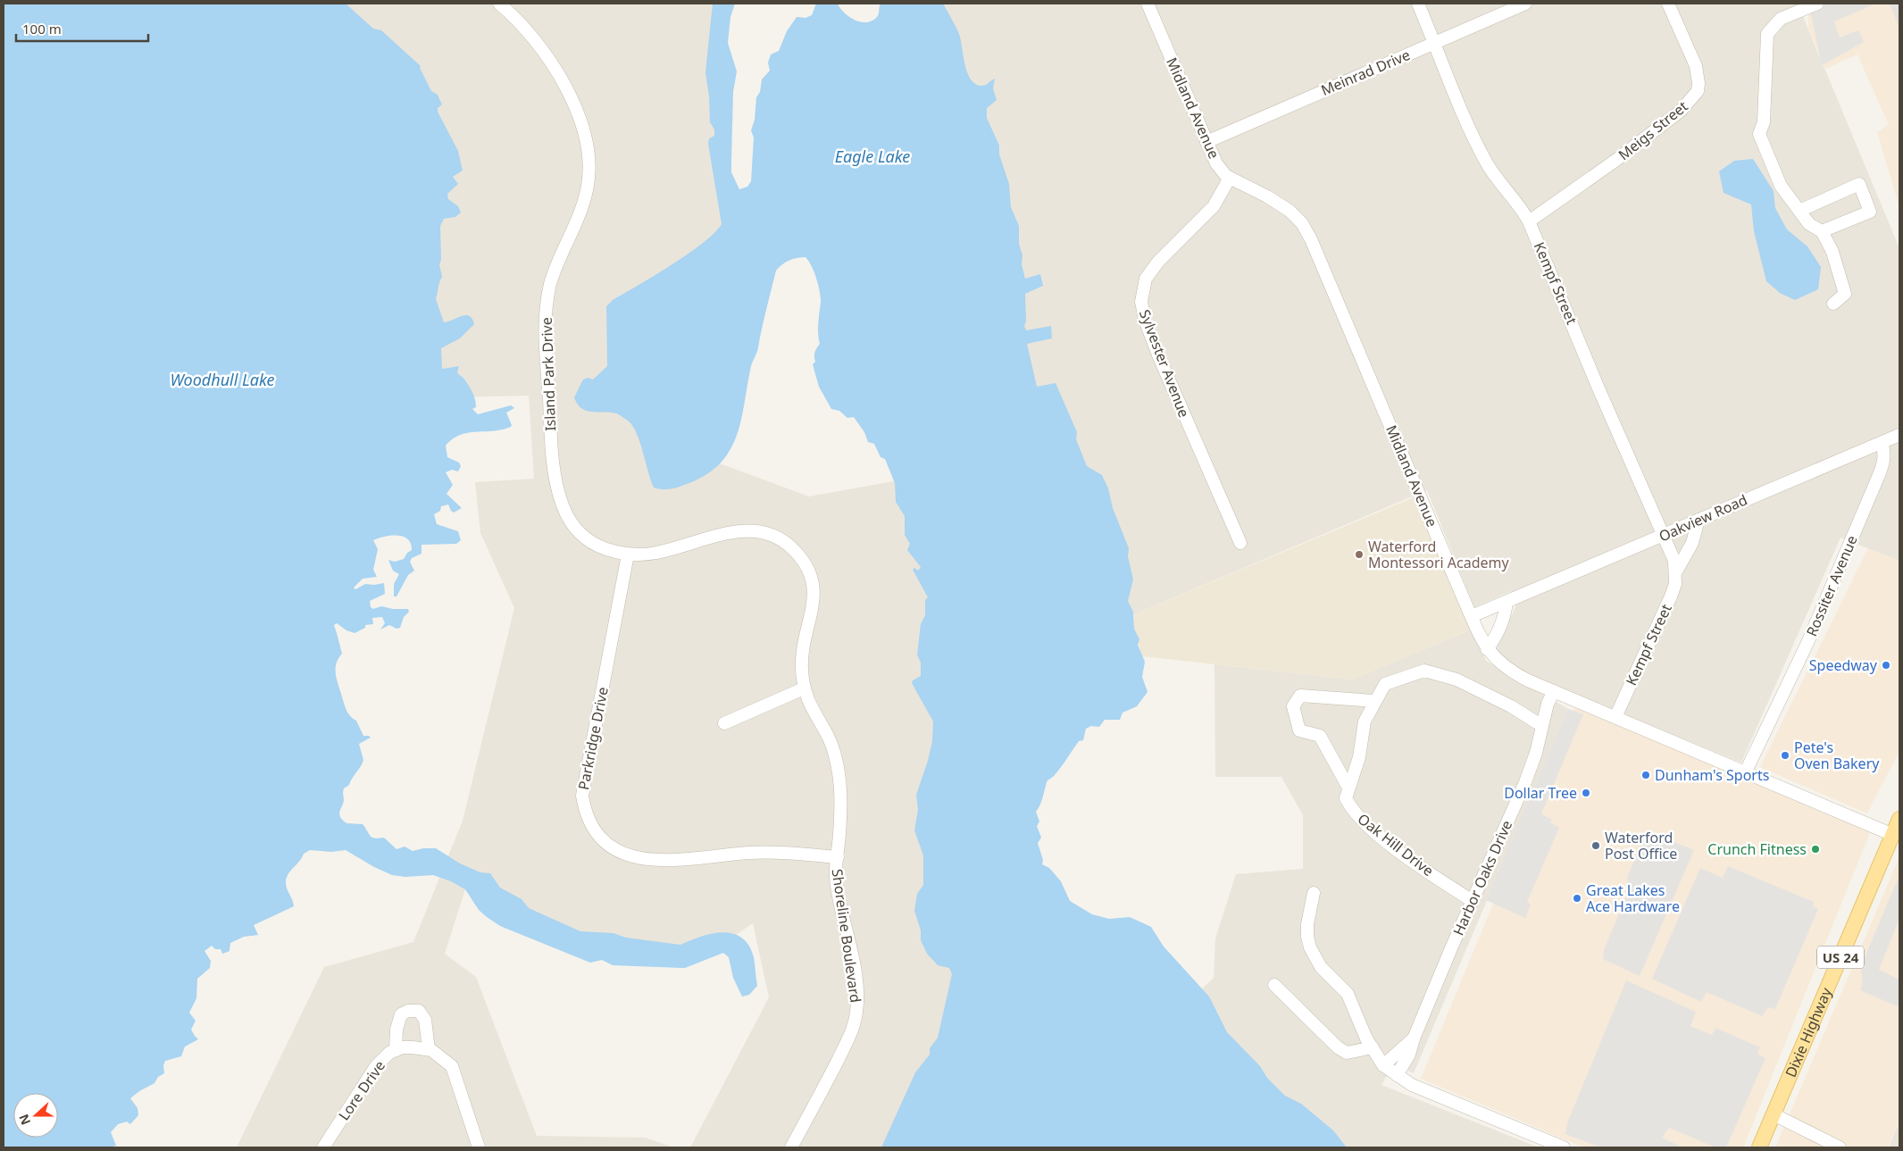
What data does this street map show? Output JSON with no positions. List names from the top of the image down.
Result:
{
  "streets": {
    "main road": ["US 24", "Dixie Highway"],
    "street": [
      "Meinrad Drive",
      "Midland Avenue",
      "Meigs Street",
      "Kempf Street",
      "Sylvester Avenue",
      "Island Park Drive",
      "Oakview Road",
      "Rossiter Avenue",
      "Parkridge Drive",
      "Oak Hill Drive",
      "Harbor Oaks Drive",
      "Shoreline Boulevard",
      "Lore Drive"
    ]
  },
  "crossings": [
    ["Meinrad Drive", "Midland Avenue"],
    ["Meinrad Drive", "Kempf Street"],
    ["Midland Avenue", "Kempf Street"],
    ["Midland Avenue", "Sylvester Avenue"],
    ["Midland Avenue", "Oakview Road"],
    ["Midland Avenue", "Rossiter Avenue"],
    ["Midland Avenue", "Harbor Oaks Drive"],
    ["Midland Avenue", "Dixie Highway"],
    ["Meigs Street", "Kempf Street"],
    ["Kempf Street", "Oakview Road"],
    ["Island Park Drive", "Parkridge Drive"],
    ["Island Park Drive", "Shoreline Boulevard"],
    ["Oakview Road", "Rossiter Avenue"],
    ["Parkridge Drive", "Shoreline Boulevard"],
    ["Oak Hill Drive", "Harbor Oaks Drive"]
  ],
  "water": ["Eagle Lake", "Woodhull Lake"],
  "places": [
    "Waterford Montessori Academy",
    "Speedway",
    "Pete's Oven Bakery",
    "Dunham's Sports",
    "Dollar Tree",
    "Waterford Post Office",
    "Crunch Fitness",
    "Great Lakes Ace Hardware"
  ],
  "scale_bar": "100 m",
  "north": "left"
}
